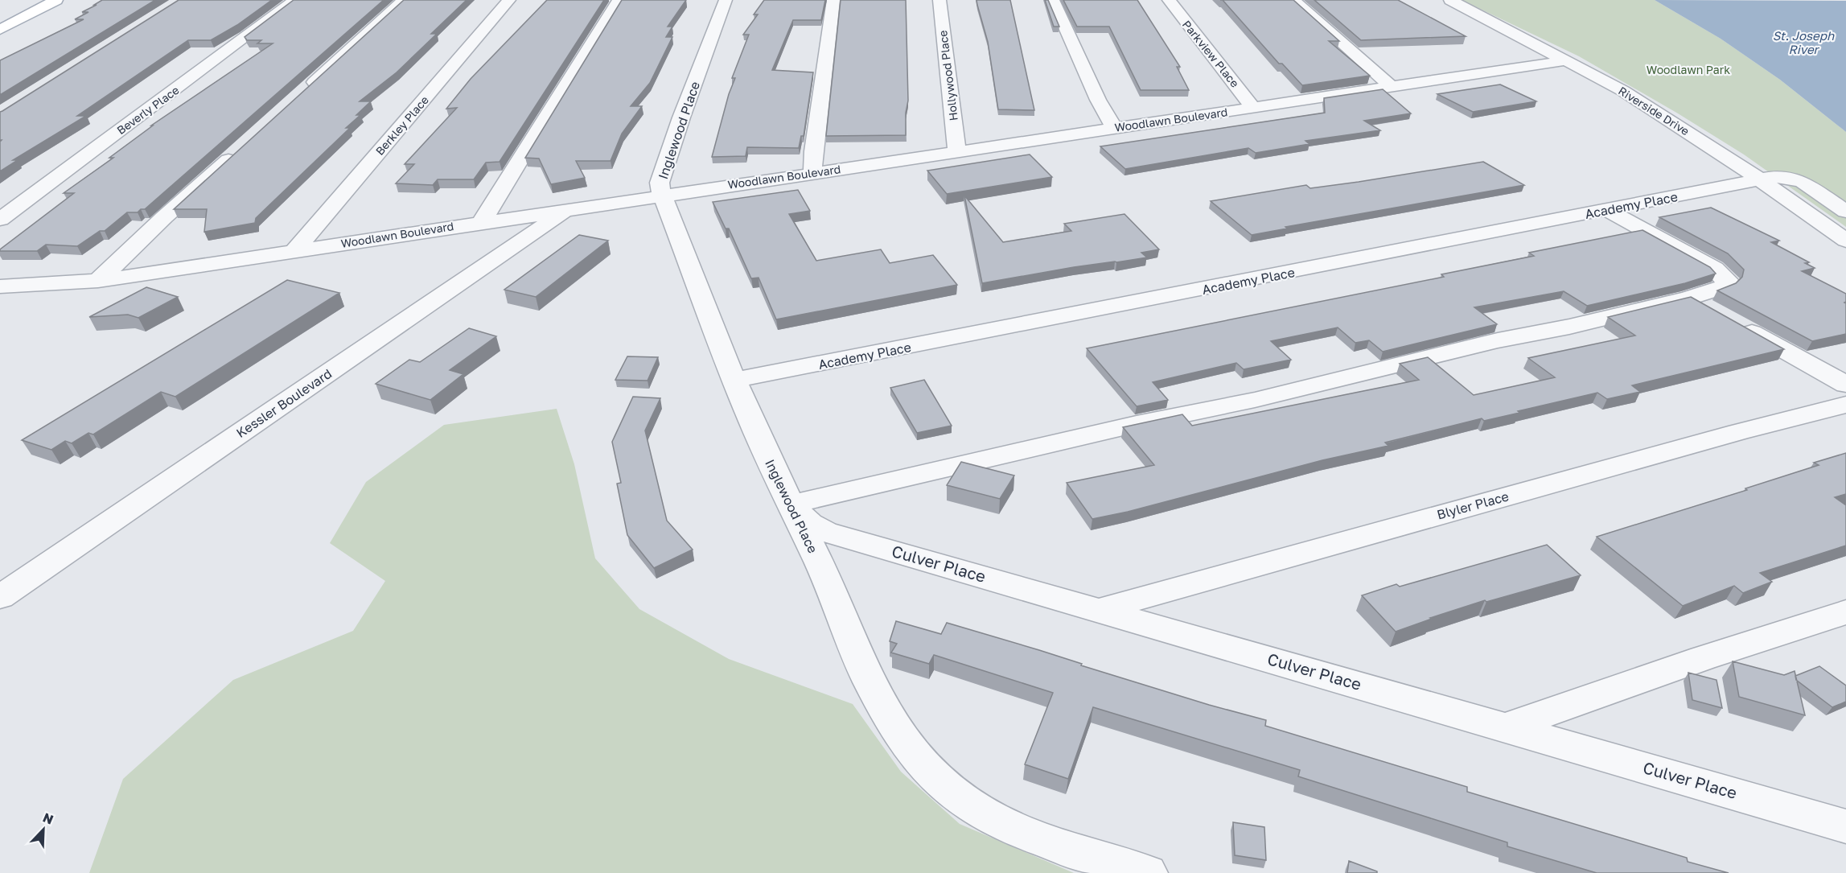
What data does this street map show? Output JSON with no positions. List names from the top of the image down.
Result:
{
  "streets": {
    "street": [
      "Parkview Place",
      "Hollywood Place",
      "Beverly Place",
      "Riverside Drive",
      "Woodlawn Boulevard",
      "Berkley Place",
      "Inglewood Place",
      "Academy Place",
      "Kessler Boulevard",
      "Blyler Place",
      "Culver Place"
    ]
  },
  "crossings": [
    ["Parkview Place", "Woodlawn Boulevard"],
    ["Hollywood Place", "Woodlawn Boulevard"],
    ["Riverside Drive", "Woodlawn Boulevard"],
    ["Riverside Drive", "Academy Place"],
    ["Woodlawn Boulevard", "Berkley Place"],
    ["Woodlawn Boulevard", "Inglewood Place"],
    ["Woodlawn Boulevard", "Kessler Boulevard"],
    ["Inglewood Place", "Academy Place"],
    ["Inglewood Place", "Culver Place"],
    ["Blyler Place", "Culver Place"]
  ],
  "water": ["St. Joseph River"],
  "parks": ["Woodlawn Park"],
  "north": "top right"
}
